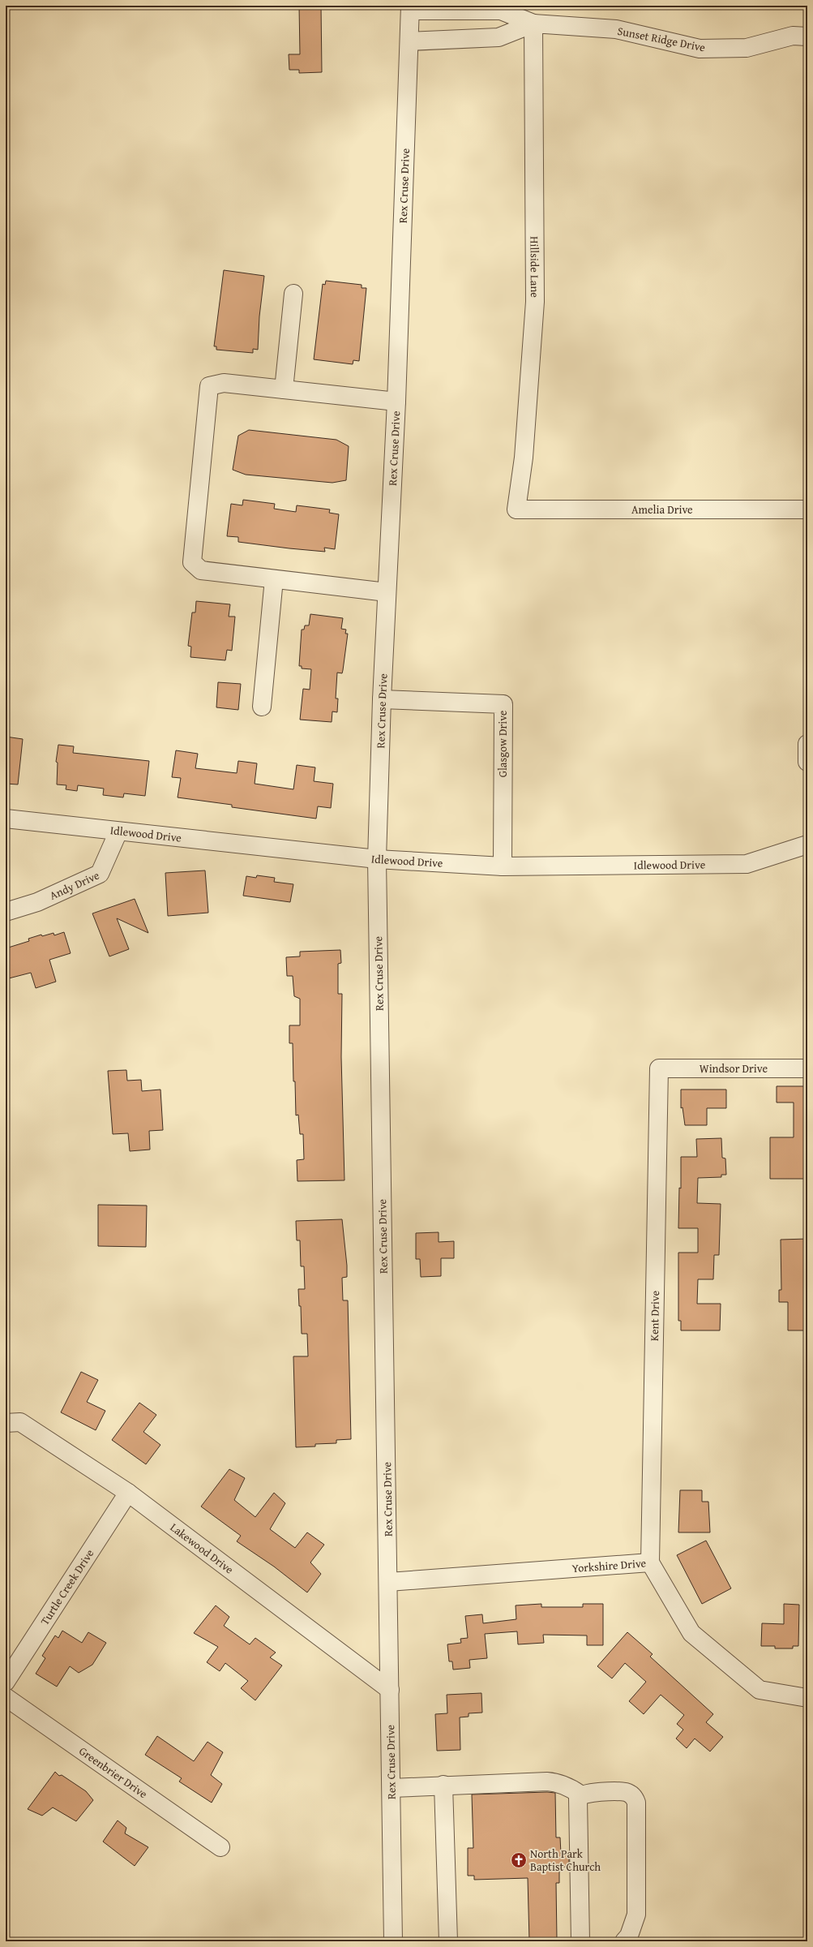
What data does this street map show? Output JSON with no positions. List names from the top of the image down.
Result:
{
  "streets": {
    "street": [
      "Sunset Ridge Drive",
      "Rex Cruse Drive",
      "Hillside Lane",
      "Amelia Drive",
      "Glasgow Drive",
      "Idlewood Drive",
      "Andy Drive",
      "Windsor Drive",
      "Kent Drive",
      "Lakewood Drive",
      "Yorkshire Drive",
      "Turtle Creek Drive",
      "Greenbrier Drive"
    ]
  },
  "crossings": [
    ["Sunset Ridge Drive", "Rex Cruse Drive"],
    ["Sunset Ridge Drive", "Hillside Lane"],
    ["Rex Cruse Drive", "Glasgow Drive"],
    ["Rex Cruse Drive", "Idlewood Drive"],
    ["Rex Cruse Drive", "Lakewood Drive"],
    ["Rex Cruse Drive", "Yorkshire Drive"],
    ["Hillside Lane", "Amelia Drive"],
    ["Glasgow Drive", "Idlewood Drive"],
    ["Idlewood Drive", "Andy Drive"],
    ["Windsor Drive", "Kent Drive"],
    ["Kent Drive", "Yorkshire Drive"],
    ["Lakewood Drive", "Turtle Creek Drive"]
  ],
  "places": {
    "church": ["North Park Baptist Church"]
  }
}
